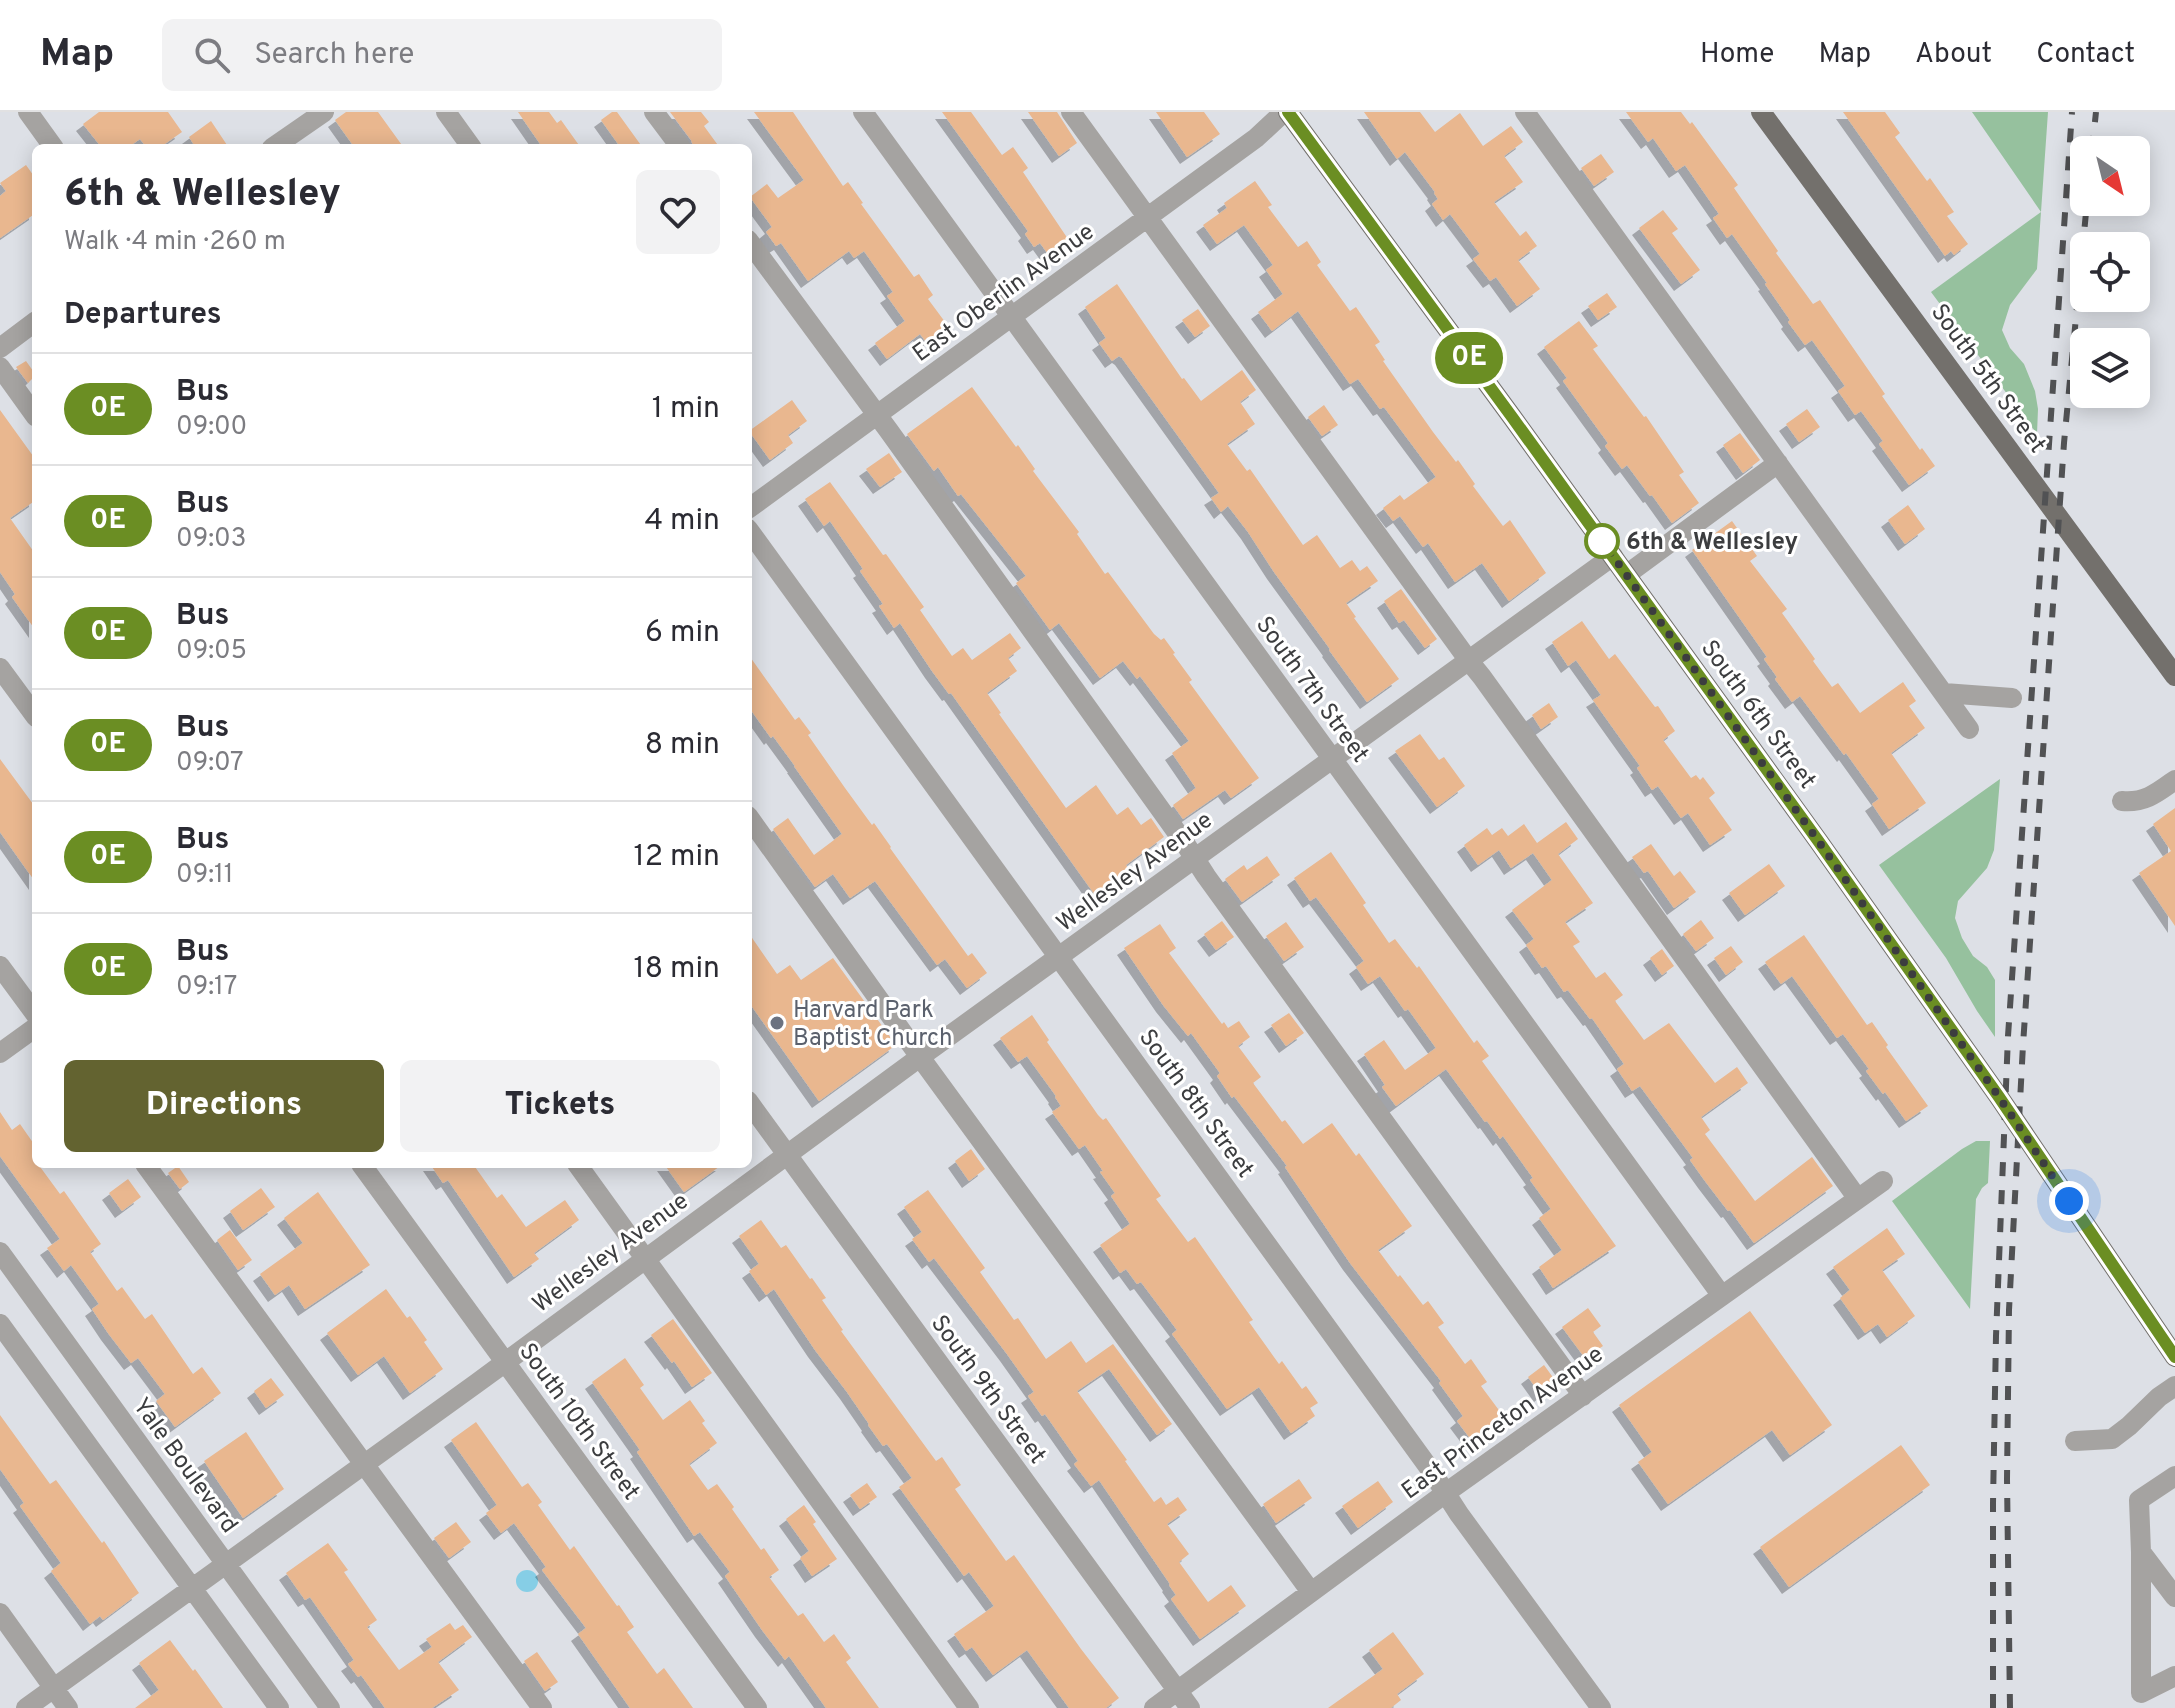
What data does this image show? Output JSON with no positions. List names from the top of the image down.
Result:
{
  "streets": {
    "main road": ["South 5th Street", "South 6th Street"],
    "street": [
      "East Oberlin Avenue",
      "South 7th Street",
      "Wellesley Avenue",
      "South 8th Street",
      "South 9th Street",
      "South 10th Street",
      "East Princeton Avenue",
      "Yale Boulevard"
    ]
  },
  "crossings": [
    ["East Oberlin Avenue", "South 7th Street"],
    ["East Oberlin Avenue", "South 6th Street"],
    ["South 7th Street", "Wellesley Avenue"],
    ["South 7th Street", "East Princeton Avenue"],
    ["South 6th Street", "Wellesley Avenue"],
    ["Wellesley Avenue", "South 8th Street"],
    ["Wellesley Avenue", "South 9th Street"],
    ["Wellesley Avenue", "South 10th Street"],
    ["Wellesley Avenue", "Yale Boulevard"],
    ["South 8th Street", "East Princeton Avenue"],
    ["South 9th Street", "East Princeton Avenue"]
  ],
  "places": ["6th & Wellesley", "Harvard Park Baptist Church"],
  "lines": ["bus line 0E"],
  "north": "bottom right",
  "page": {
    "header": "Map",
    "search": "Search here",
    "nav": [
      "Home",
      "Map",
      "About",
      "Contact"
    ],
    "on_map": "0E",
    "heading": [
      ["6th & Wellesley", "Walk · 4 min · 260 m"],
      "Departures"
    ],
    "list": [
      {
        "mark": "0E",
        "name": "Bus",
        "note": "09:00",
        "value": "1 min"
      },
      {
        "mark": "0E",
        "name": "Bus",
        "note": "09:03",
        "value": "4 min"
      },
      {
        "mark": "0E",
        "name": "Bus",
        "note": "09:05",
        "value": "6 min"
      },
      {
        "mark": "0E",
        "name": "Bus",
        "note": "09:07",
        "value": "8 min"
      },
      {
        "mark": "0E",
        "name": "Bus",
        "note": "09:11",
        "value": "12 min"
      },
      {
        "mark": "0E",
        "name": "Bus",
        "note": "09:17",
        "value": "18 min"
      }
    ],
    "buttons": ["Directions", "Tickets"]
  }
}
